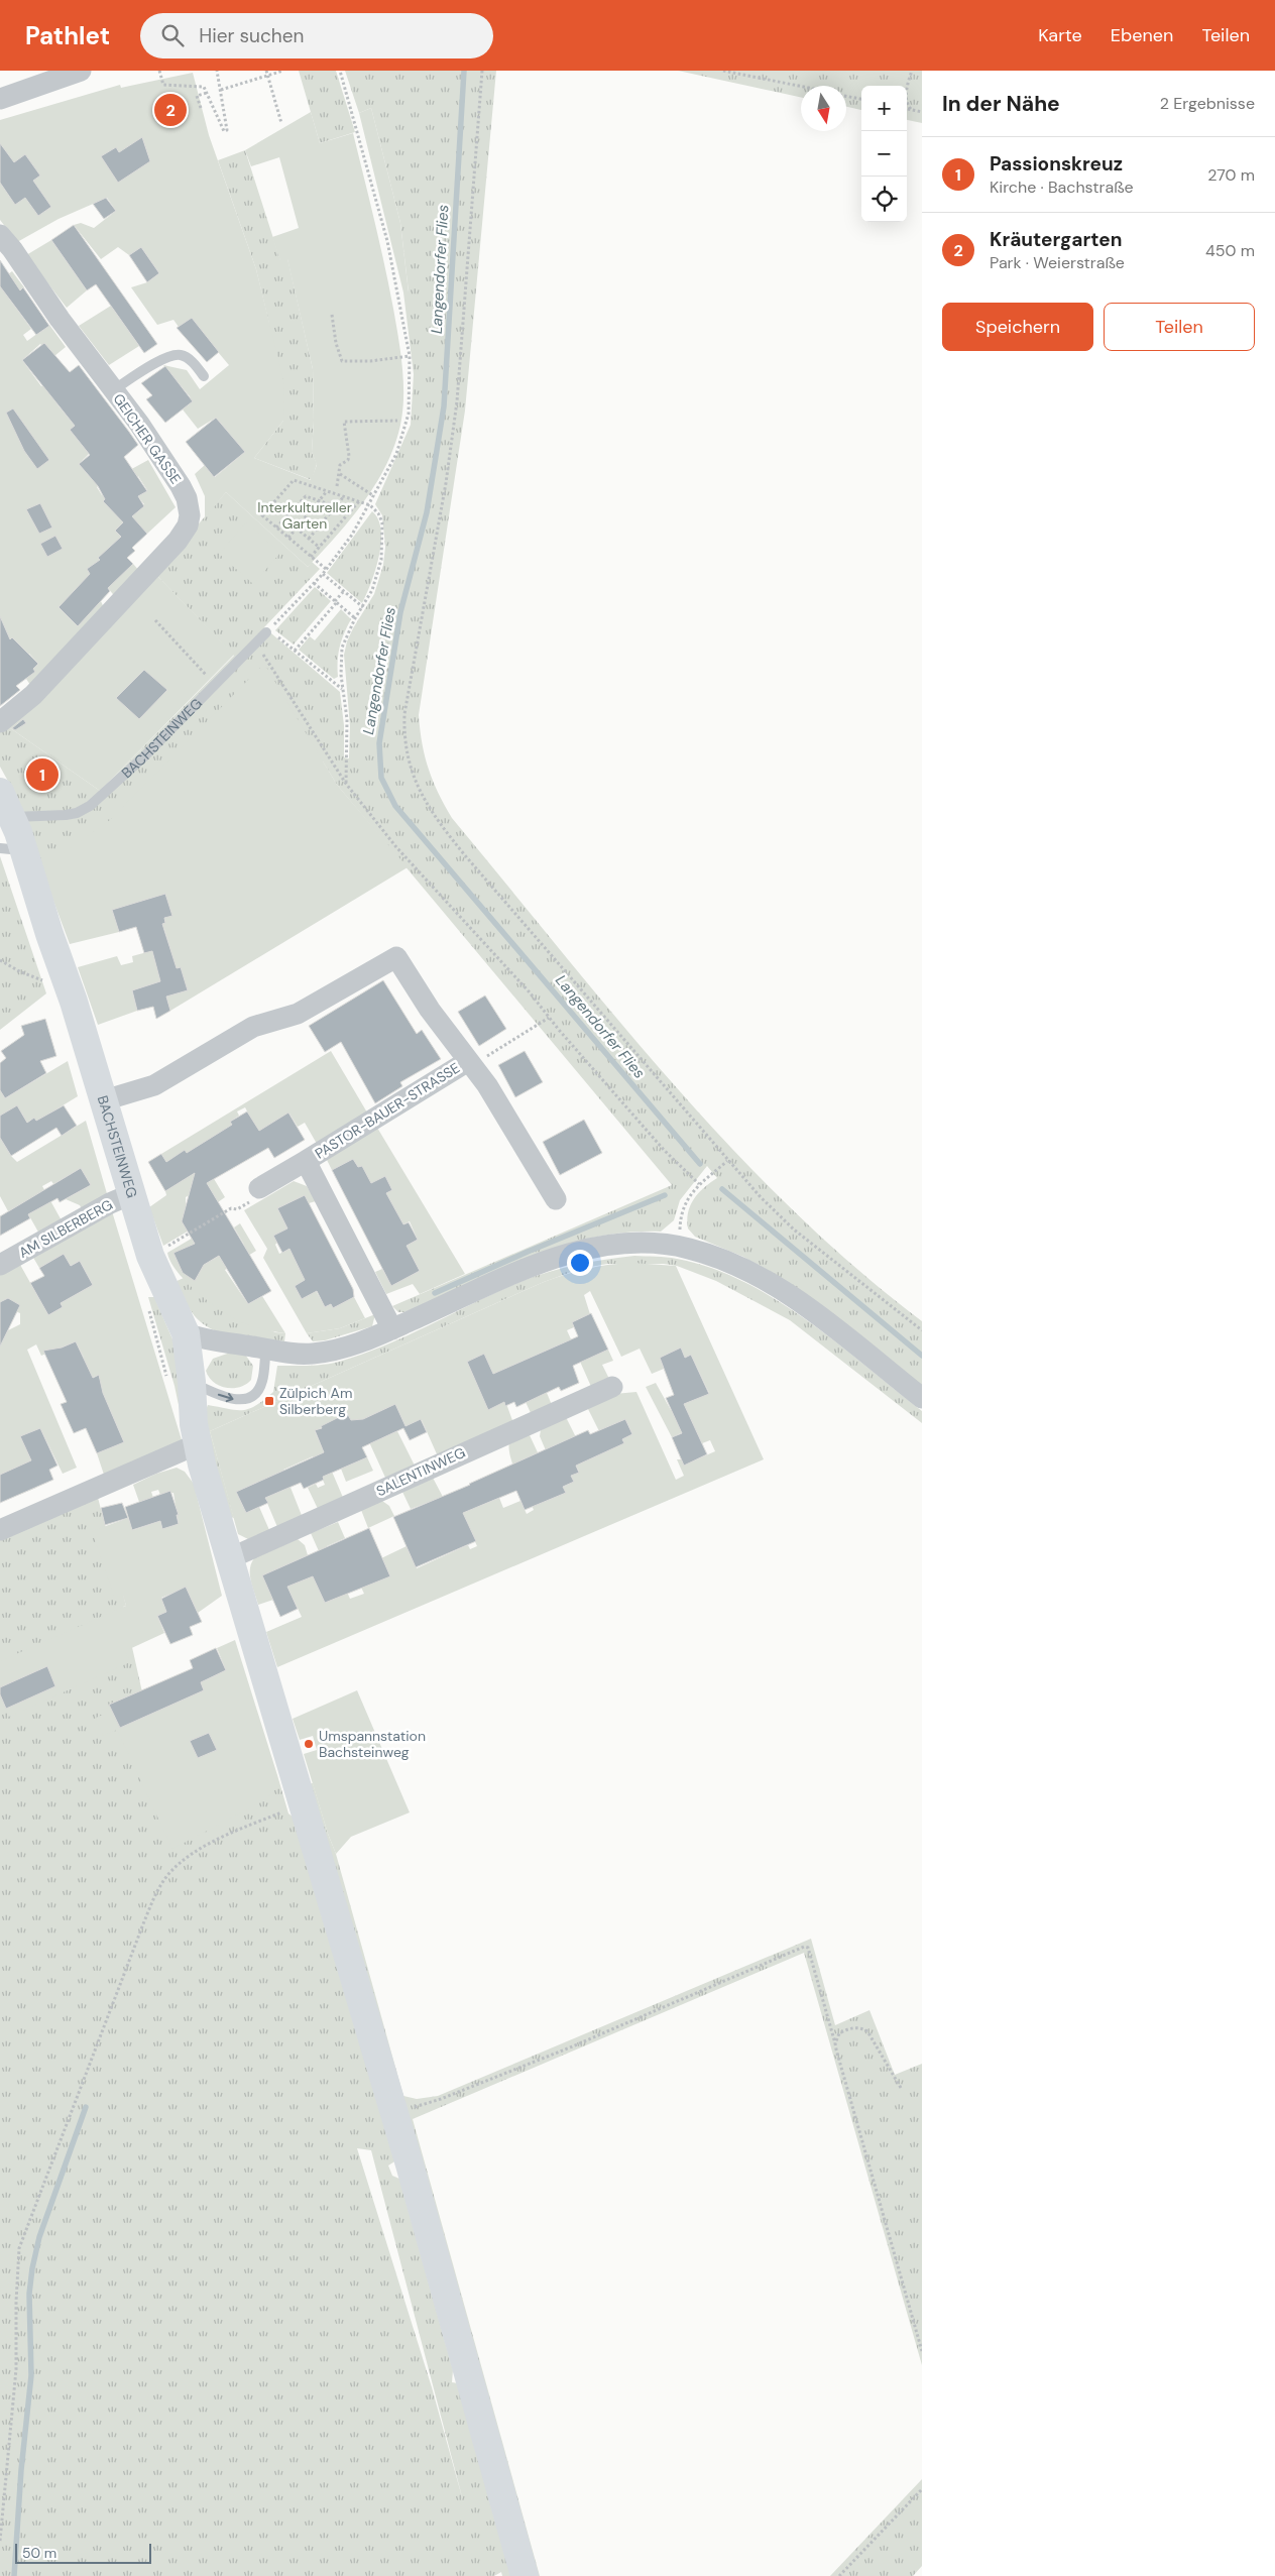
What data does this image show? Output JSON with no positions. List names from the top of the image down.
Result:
{
  "streets": {
    "street": [
      "GEICHER GASSE",
      "BACHSTEINWEG",
      "PASTOR-BAUER-STRASSE",
      "AM SILBERBERG",
      "SALENTINWEG"
    ]
  },
  "crossings": [
    ["BACHSTEINWEG", "PASTOR-BAUER-STRASSE"],
    ["BACHSTEINWEG", "AM SILBERBERG"],
    ["BACHSTEINWEG", "SALENTINWEG"]
  ],
  "water": ["Langendorfer Flies"],
  "parks": ["Interkultureller Garten"],
  "places": {
    "transit": ["Zülpich Am Silberberg"],
    "other": ["Umspannstation Bachsteinweg"]
  },
  "scale_bar": "50 m",
  "north": "bottom",
  "page": {
    "header": "Pathlet",
    "search": "Hier suchen",
    "nav": ["Karte", "Ebenen", "Teilen"],
    "heading": ["In der Nähe", "2 Ergebnisse"],
    "map_buttons": ["+", "−"],
    "pins": ["2", "1"],
    "list": [
      {
        "mark": "1",
        "name": "Passionskreuz",
        "note": "Kirche · Bachstraße",
        "value": "270 m"
      },
      {
        "mark": "2",
        "name": "Kräutergarten",
        "note": "Park · Weierstraße",
        "value": "450 m"
      }
    ],
    "buttons": ["Speichern", "Teilen"],
    "scale": "50 m"
  }
}
